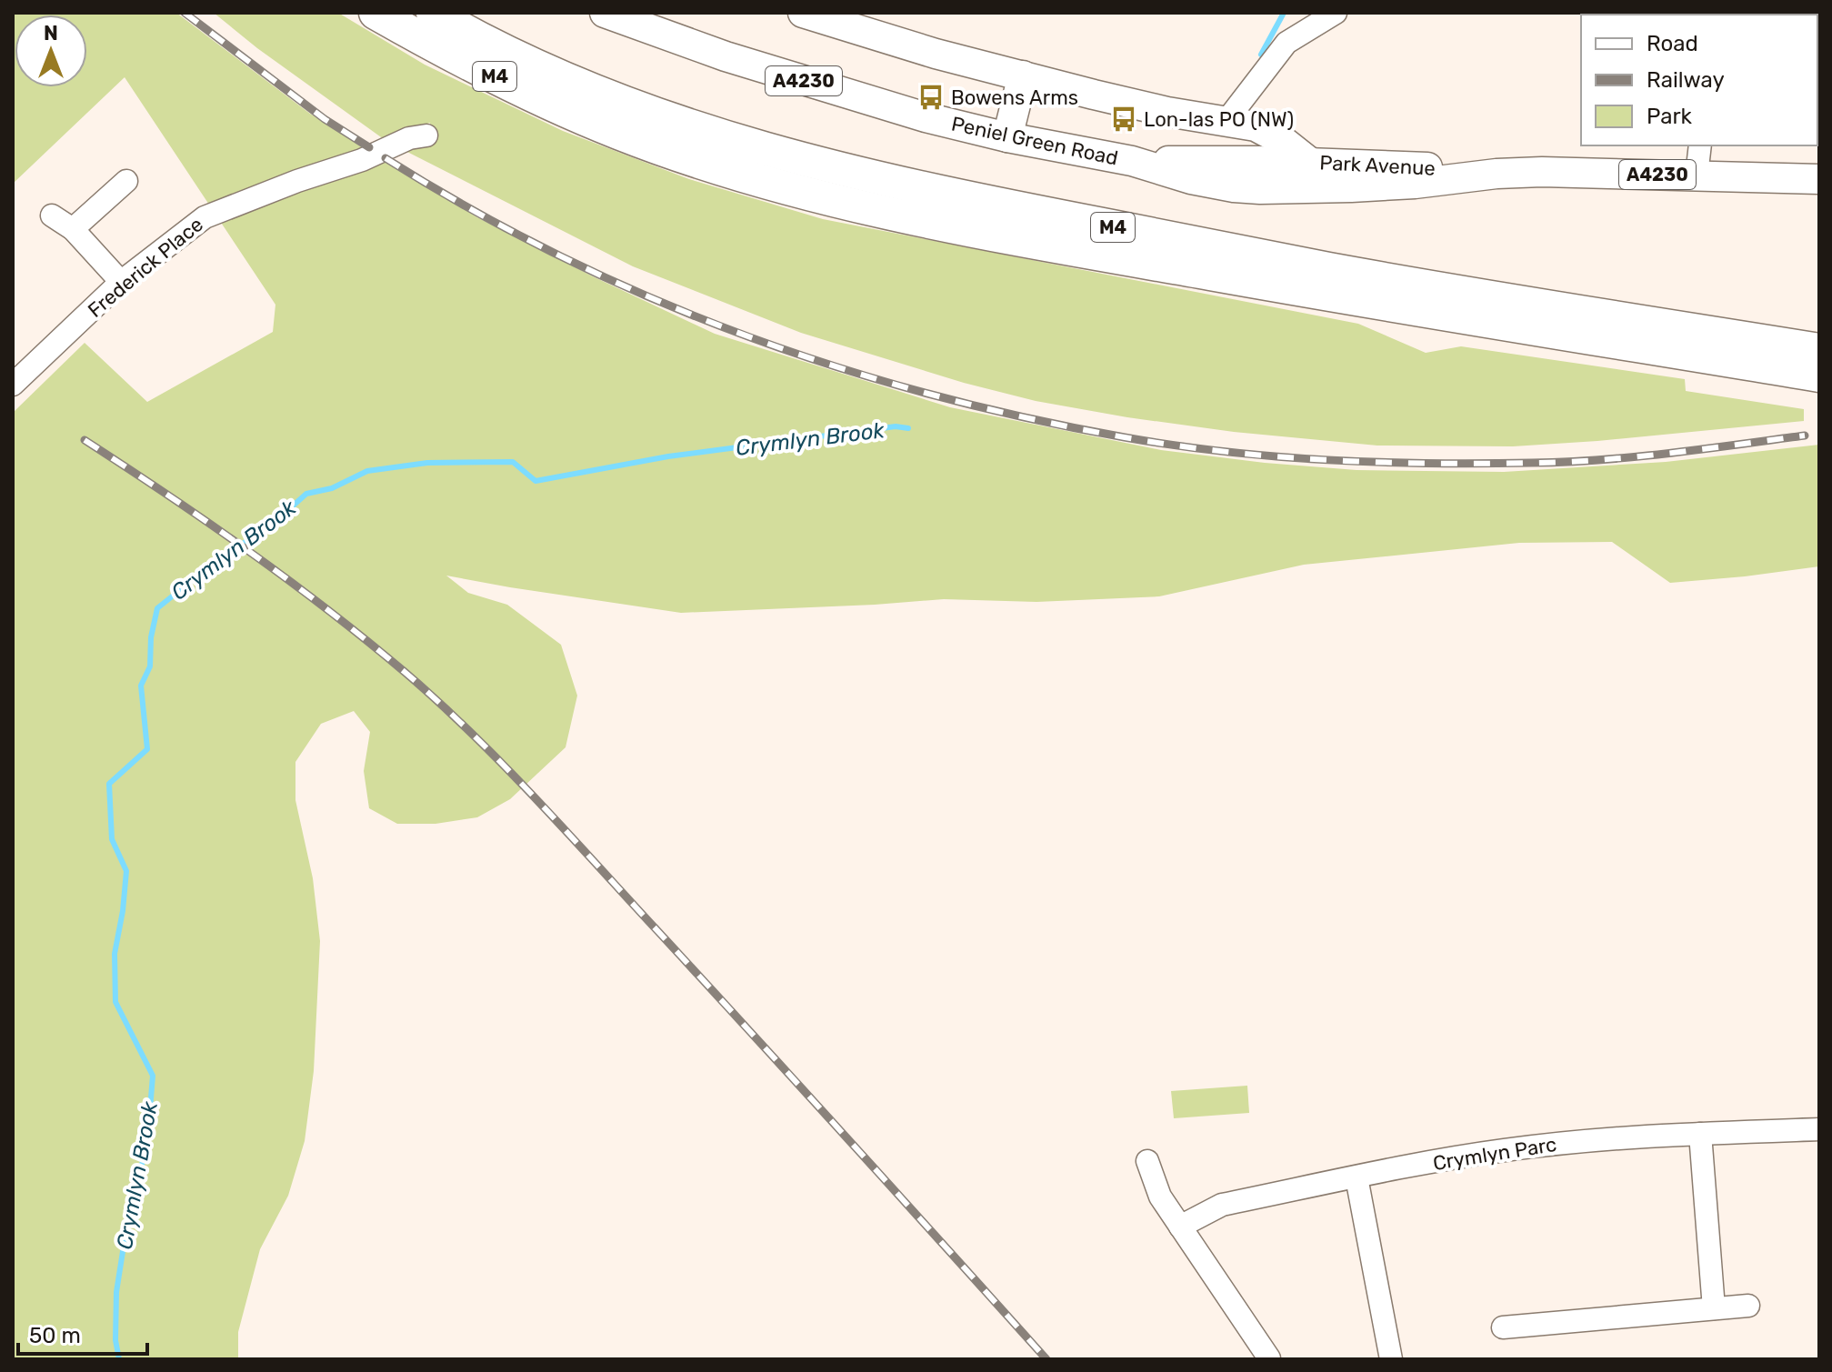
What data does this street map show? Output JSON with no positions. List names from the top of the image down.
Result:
{
  "streets": {
    "highway": ["M4"],
    "main road": ["A4230", "Peniel Green Road", "Park Avenue"],
    "street": ["Frederick Place", "Crymlyn Parc"]
  },
  "crossings": [
    ["Peniel Green Road", "Park Avenue"]
  ],
  "water": ["Crymlyn Brook"],
  "places": {
    "bus stop": ["Bowens Arms", "Lon-las PO (NW)"]
  },
  "legend": ["Road", "Railway", "Park"],
  "scale_bar": "50 m",
  "north": "top"
}
